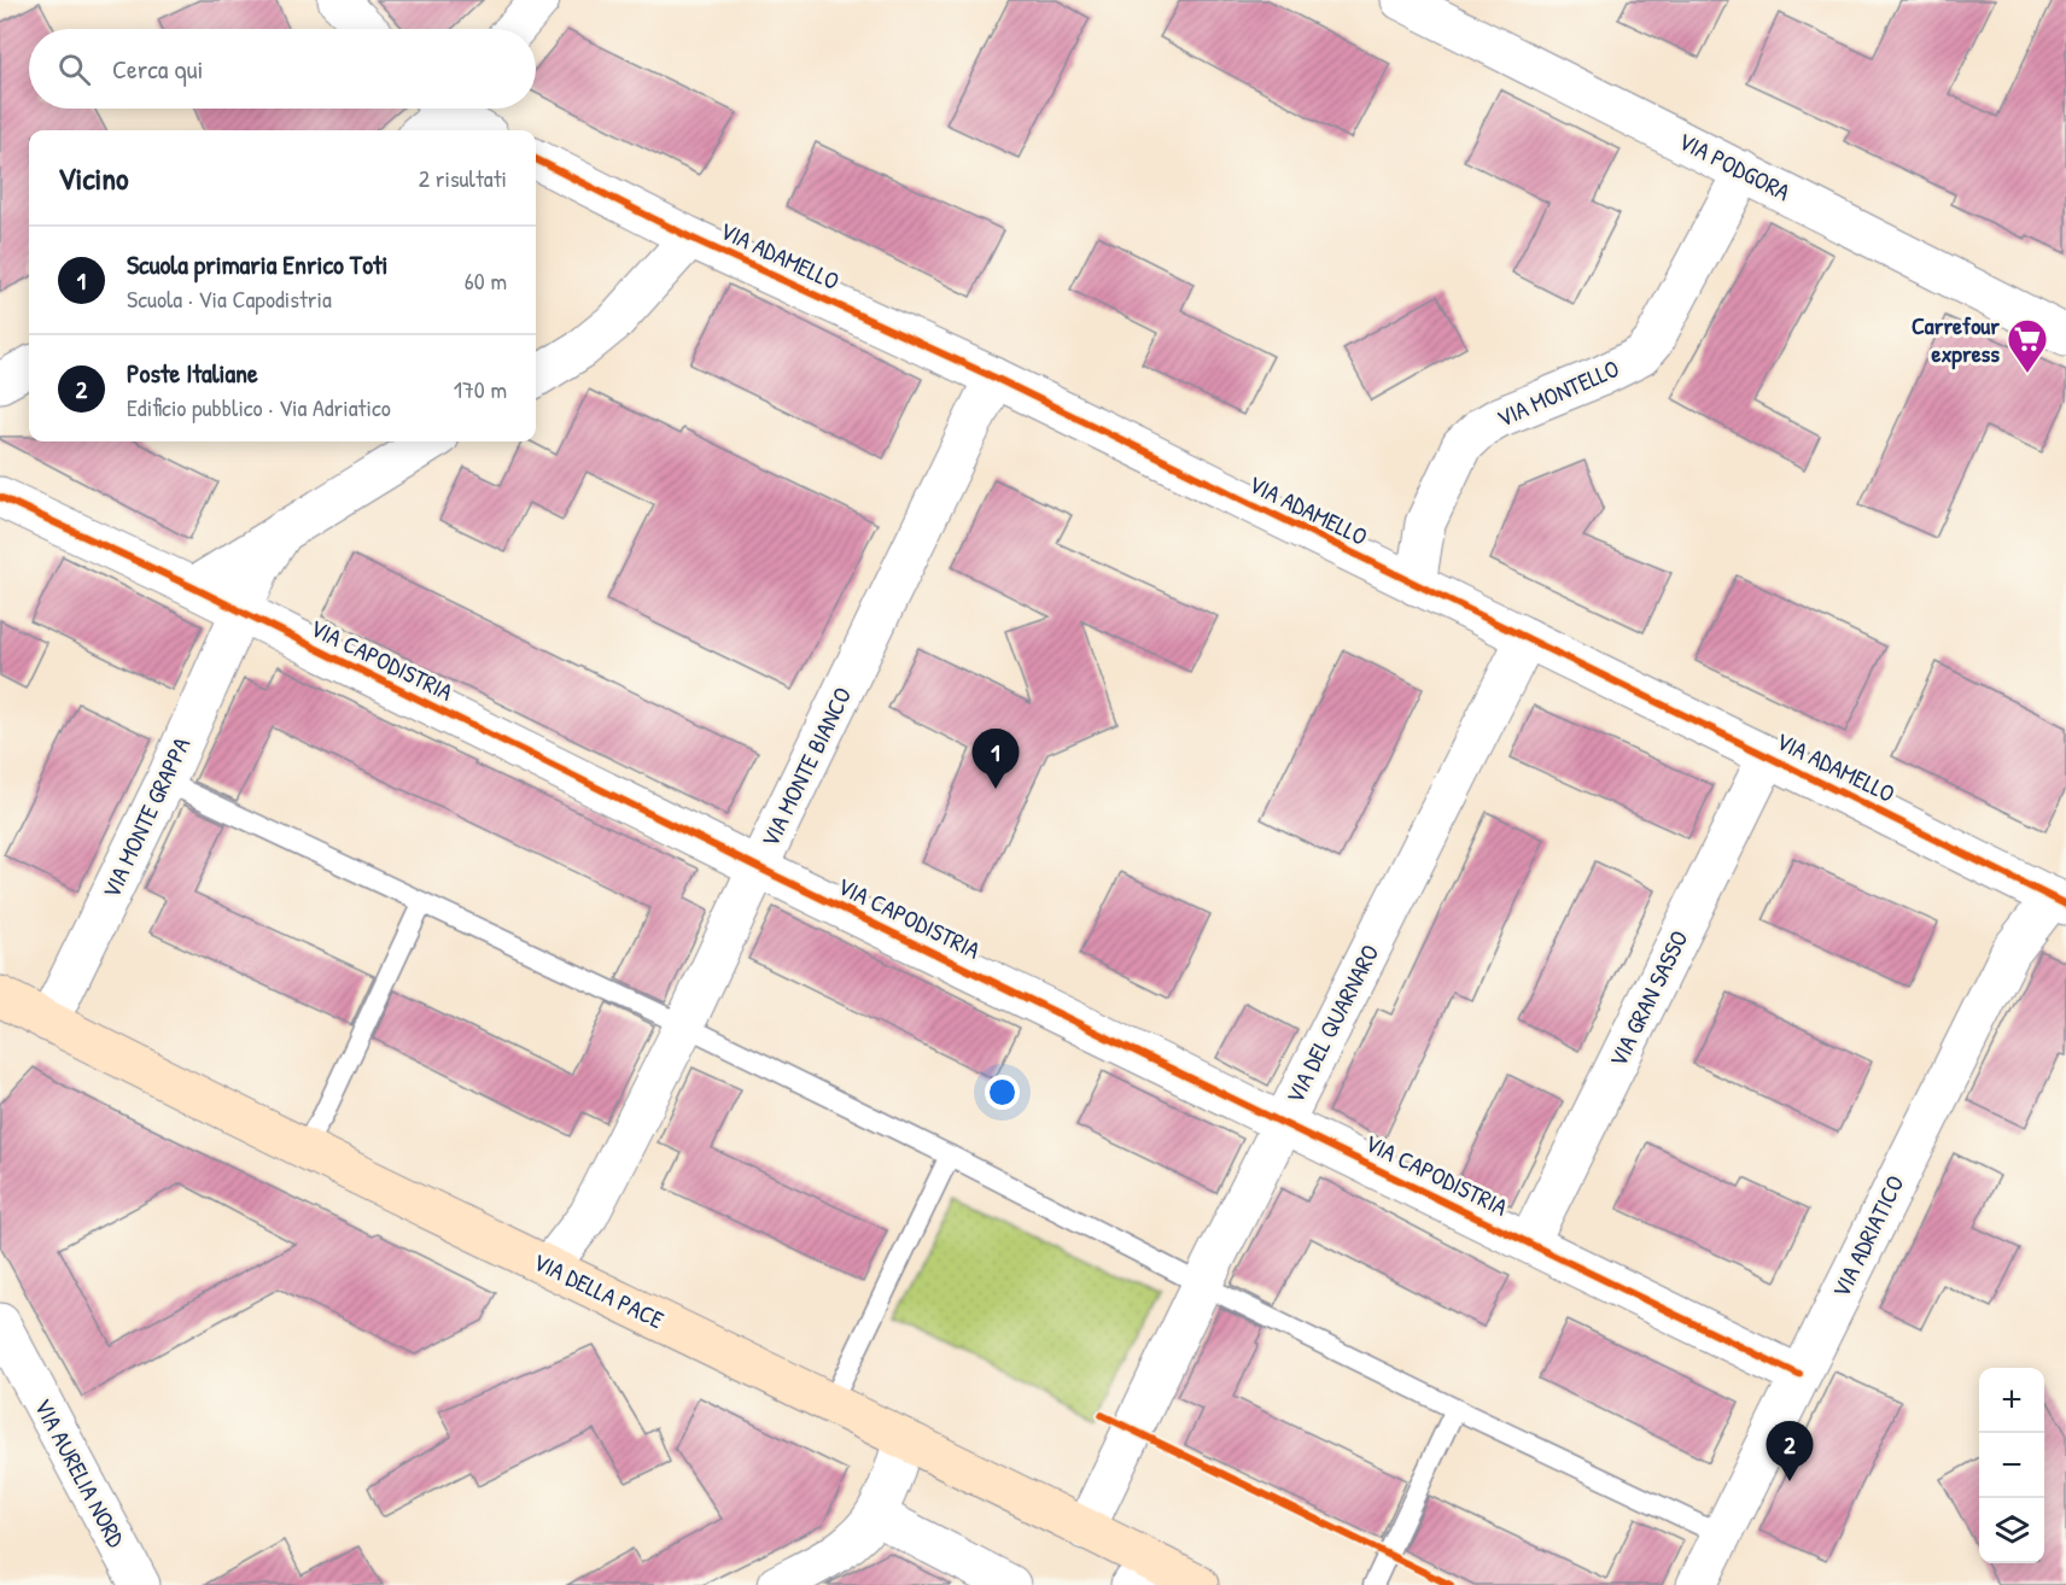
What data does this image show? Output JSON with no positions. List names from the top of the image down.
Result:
{
  "streets": {
    "main road": ["VIA DELLA PACE"],
    "street": [
      "VIA PODGORA",
      "VIA ADAMELLO",
      "VIA MONTELLO",
      "VIA CAPODISTRIA",
      "VIA MONTE BIANCO",
      "VIA MONTE GRAPPA",
      "VIA GRAN SASSO",
      "VIA DEL QUARNARO",
      "VIA ADRIATICO",
      "VIA AURELIA NORD"
    ]
  },
  "crossings": [
    ["VIA PODGORA", "VIA MONTELLO"],
    ["VIA ADAMELLO", "VIA MONTELLO"],
    ["VIA ADAMELLO", "VIA MONTE BIANCO"],
    ["VIA ADAMELLO", "VIA GRAN SASSO"],
    ["VIA ADAMELLO", "VIA DEL QUARNARO"],
    ["VIA ADAMELLO", "VIA ADRIATICO"],
    ["VIA CAPODISTRIA", "VIA MONTE BIANCO"],
    ["VIA CAPODISTRIA", "VIA MONTE GRAPPA"],
    ["VIA CAPODISTRIA", "VIA GRAN SASSO"],
    ["VIA CAPODISTRIA", "VIA DEL QUARNARO"],
    ["VIA CAPODISTRIA", "VIA ADRIATICO"],
    ["VIA MONTE BIANCO", "VIA DELLA PACE"],
    ["VIA MONTE GRAPPA", "VIA DELLA PACE"],
    ["VIA DEL QUARNARO", "VIA DELLA PACE"]
  ],
  "places": {
    "supermarket": ["Carrefour express"]
  },
  "page": {
    "search": "Cerca qui",
    "heading": ["Vicino", "2 risultati"],
    "list": [
      {
        "mark": "1",
        "name": "Scuola primaria Enrico Toti",
        "note": "Scuola · Via Capodistria",
        "value": "60 m"
      },
      {
        "mark": "2",
        "name": "Poste Italiane",
        "note": "Edificio pubblico · Via Adriatico",
        "value": "170 m"
      }
    ],
    "pins": ["1", "2"],
    "map_buttons": ["+", "−"]
  }
}
